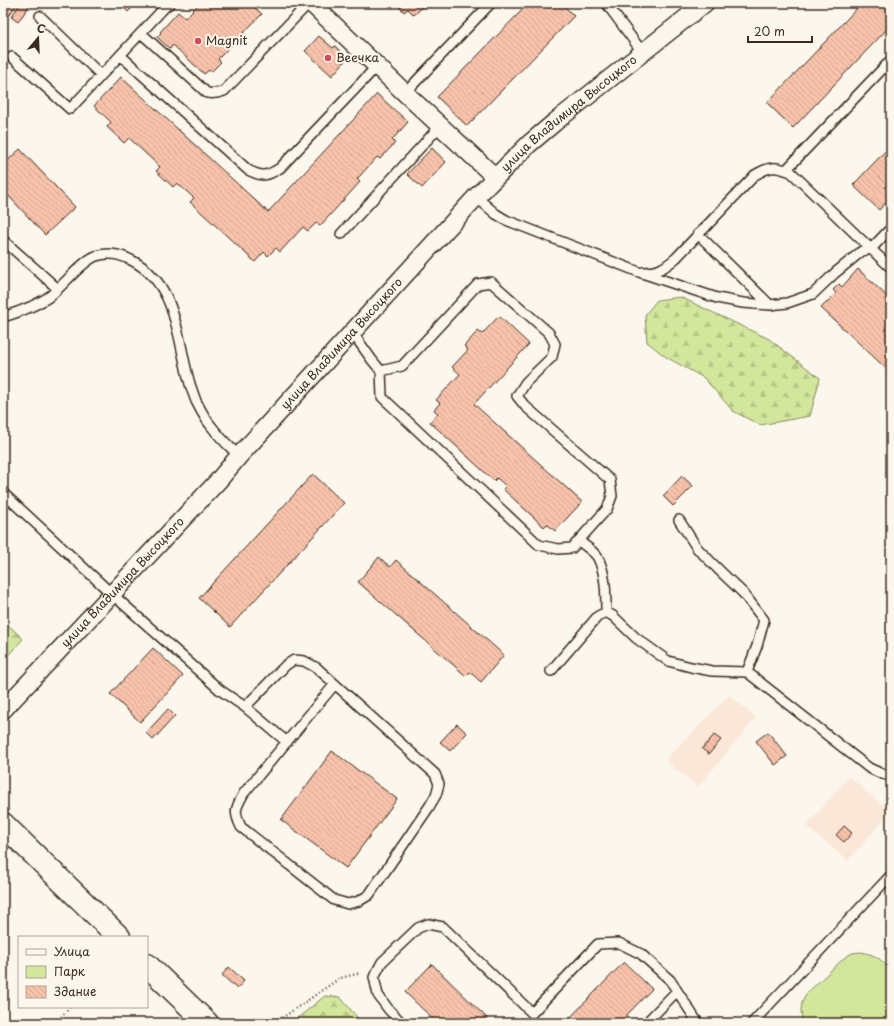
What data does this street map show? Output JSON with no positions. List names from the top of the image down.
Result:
{
  "streets": {
    "street": ["улица Владимира Высоцкого"]
  },
  "places": ["Magnit", "Веечка"],
  "legend": ["Улица", "Парк", "Здание"],
  "scale_bar": "20 m",
  "north": "top"
}
